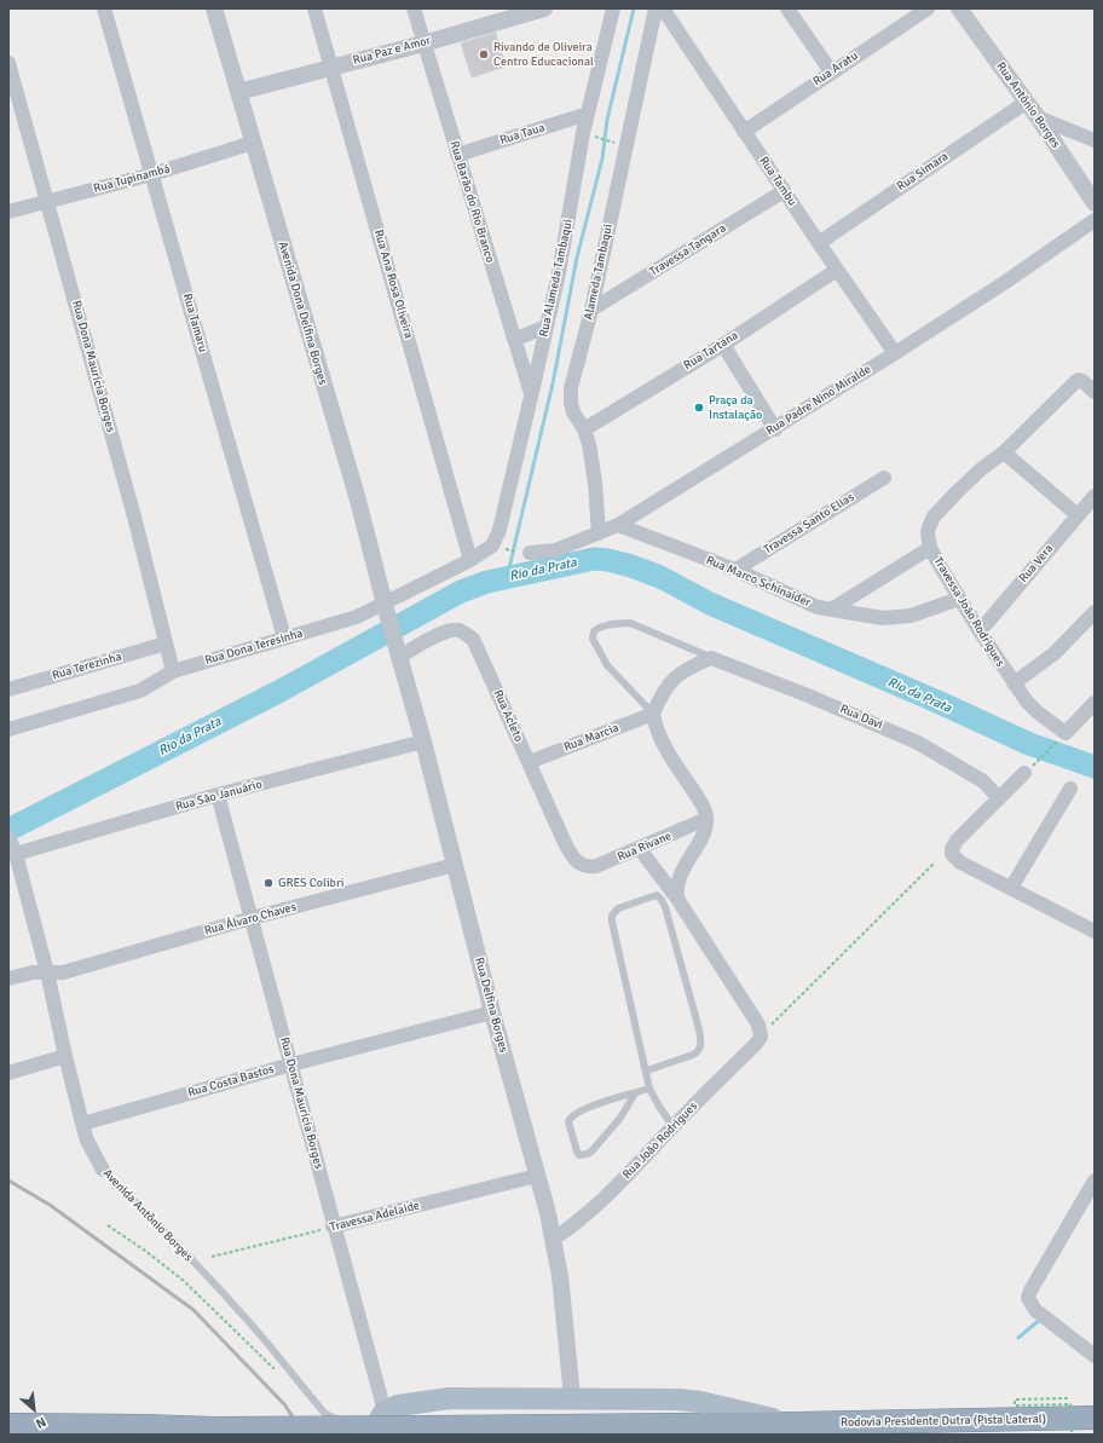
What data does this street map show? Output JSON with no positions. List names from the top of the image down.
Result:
{
  "streets": {
    "highway": ["Rodovia Presidente Dutra (Pista Lateral)"],
    "street": [
      "Rua Paz e Amor",
      "Rua Aratu",
      "Rua Antônio Borges",
      "Rua Taua",
      "Rua Simara",
      "Rua Tupinambá",
      "Rua Tambu",
      "Rua Barão do Rio Branco",
      "Travessa Tangara",
      "Alameda Tambaqui",
      "Rua Alameda Tambaqui",
      "Rua Ana Rosa Oliveira",
      "Avenida Dona Delfina Borges",
      "Rua Tamaru",
      "Rua Tartana",
      "Rua Dona Maurícia Borges",
      "Rua Padre Nino Miralde",
      "Travessa Santo Elias",
      "Rua Vera",
      "Rua Marco Schinaider",
      "Travessa Joāo Rodrigues",
      "Rua Dona Teresinha",
      "Rua Terezinha",
      "Rua Acleto",
      "Rua Davi",
      "Rua Marcia",
      "Rua Sāo Januário",
      "Rua Rivane",
      "Rua Álvaro Chaves",
      "Rua Delfina Borges",
      "Rua Costa Bastos",
      "Rua João Rodrigues",
      "Avenida Antônio Borges",
      "Travessa Adelaide"
    ]
  },
  "crossings": [
    ["Rua Paz e Amor", "Rua Barão do Rio Branco"],
    ["Rua Paz e Amor", "Rua Ana Rosa Oliveira"],
    ["Rua Paz e Amor", "Avenida Dona Delfina Borges"],
    ["Rua Aratu", "Rua Tambu"],
    ["Rua Antônio Borges", "Rua Simara"],
    ["Rua Taua", "Rua Barão do Rio Branco"],
    ["Rua Taua", "Rua Alameda Tambaqui"],
    ["Rua Simara", "Rua Tambu"],
    ["Rua Tupinambá", "Avenida Dona Delfina Borges"],
    ["Rua Tupinambá", "Rua Tamaru"],
    ["Rua Tupinambá", "Rua Dona Maurícia Borges"],
    ["Rua Tambu", "Travessa Tangara"],
    ["Rua Tambu", "Rua Tartana"],
    ["Rua Tambu", "Rua Padre Nino Miralde"],
    ["Rua Barão do Rio Branco", "Rua Alameda Tambaqui"],
    ["Travessa Tangara", "Alameda Tambaqui"],
    ["Alameda Tambaqui", "Rua Tartana"],
    ["Alameda Tambaqui", "Rua Padre Nino Miralde"],
    ["Rua Alameda Tambaqui", "Rua Dona Teresinha"],
    ["Rua Ana Rosa Oliveira", "Rua Dona Teresinha"],
    ["Avenida Dona Delfina Borges", "Rua Dona Teresinha"],
    ["Avenida Dona Delfina Borges", "Rua Delfina Borges"],
    ["Rua Tamaru", "Rua Dona Teresinha"],
    ["Rua Dona Maurícia Borges", "Rua Dona Teresinha"],
    ["Rua Dona Maurícia Borges", "Rua Terezinha"],
    ["Rua Dona Maurícia Borges", "Rua Sāo Januário"],
    ["Rua Dona Maurícia Borges", "Rua Álvaro Chaves"],
    ["Rua Dona Maurícia Borges", "Rua Costa Bastos"],
    ["Rua Dona Maurícia Borges", "Travessa Adelaide"],
    ["Rua Padre Nino Miralde", "Rua Marco Schinaider"],
    ["Travessa Santo Elias", "Rua Marco Schinaider"],
    ["Rua Vera", "Travessa Joāo Rodrigues"],
    ["Rua Marco Schinaider", "Travessa Joāo Rodrigues"],
    ["Rua Dona Teresinha", "Rua Delfina Borges"],
    ["Rua Acleto", "Rua Marcia"],
    ["Rua Acleto", "Rua Rivane"],
    ["Rua Acleto", "Rua Delfina Borges"],
    ["Rua Davi", "Rua Marcia"],
    ["Rua Davi", "Rua Rivane"],
    ["Rua Sāo Januário", "Rua Delfina Borges"],
    ["Rua Sāo Januário", "Avenida Antônio Borges"],
    ["Rua Álvaro Chaves", "Rua Delfina Borges"],
    ["Rua Álvaro Chaves", "Avenida Antônio Borges"],
    ["Rua Delfina Borges", "Rua Costa Bastos"],
    ["Rua Delfina Borges", "Rua João Rodrigues"],
    ["Rua Delfina Borges", "Travessa Adelaide"],
    ["Rua Costa Bastos", "Avenida Antônio Borges"]
  ],
  "water": ["Rio da Prata"],
  "places": ["Rivando de Oliveira Centro Educacional", "Praça da Instalação", "GRES Colibri"],
  "north": "bottom right"
}
